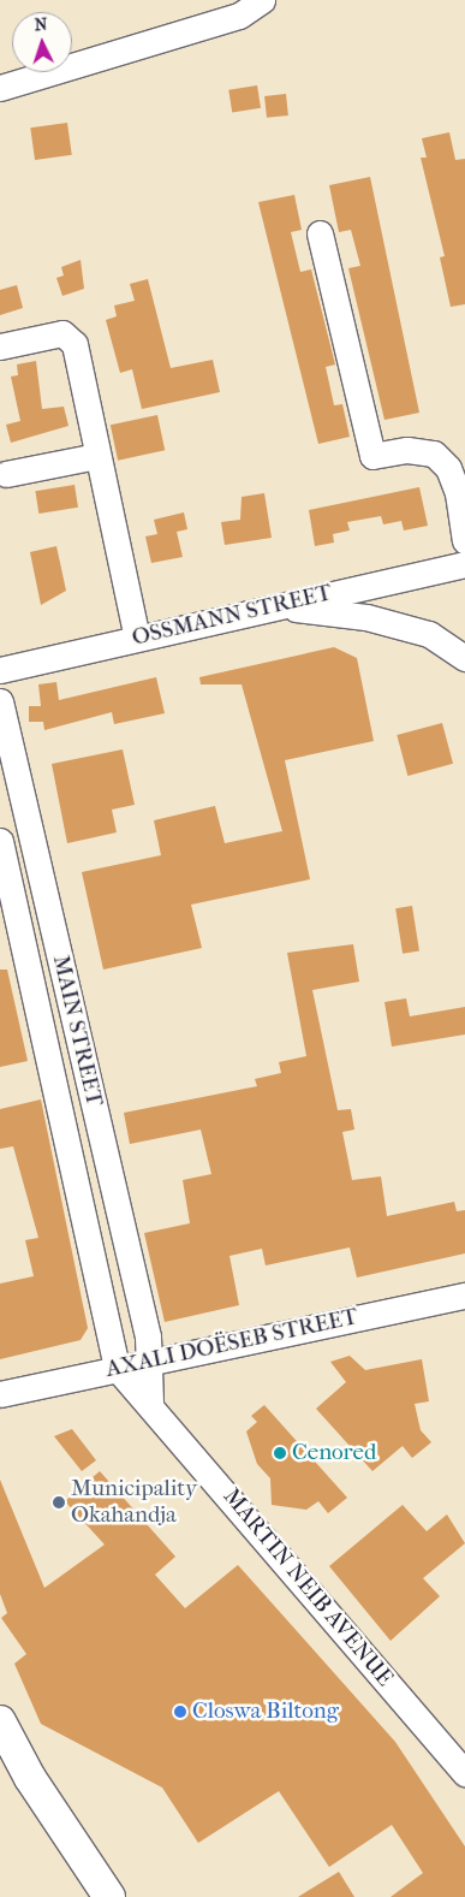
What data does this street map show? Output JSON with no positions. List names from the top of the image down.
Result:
{
  "streets": {
    "street": [
      "OSSMANN STREET",
      "MAIN STREET",
      "AXALI DOËSEB STREET",
      "MARTIN NEIB AVENUE"
    ]
  },
  "crossings": [
    ["MAIN STREET", "AXALI DOËSEB STREET"],
    ["MAIN STREET", "MARTIN NEIB AVENUE"],
    ["AXALI DOËSEB STREET", "MARTIN NEIB AVENUE"]
  ],
  "places": ["Cenored", "Municipality Okahandja", "Closwa Biltong"],
  "north": "top"
}
